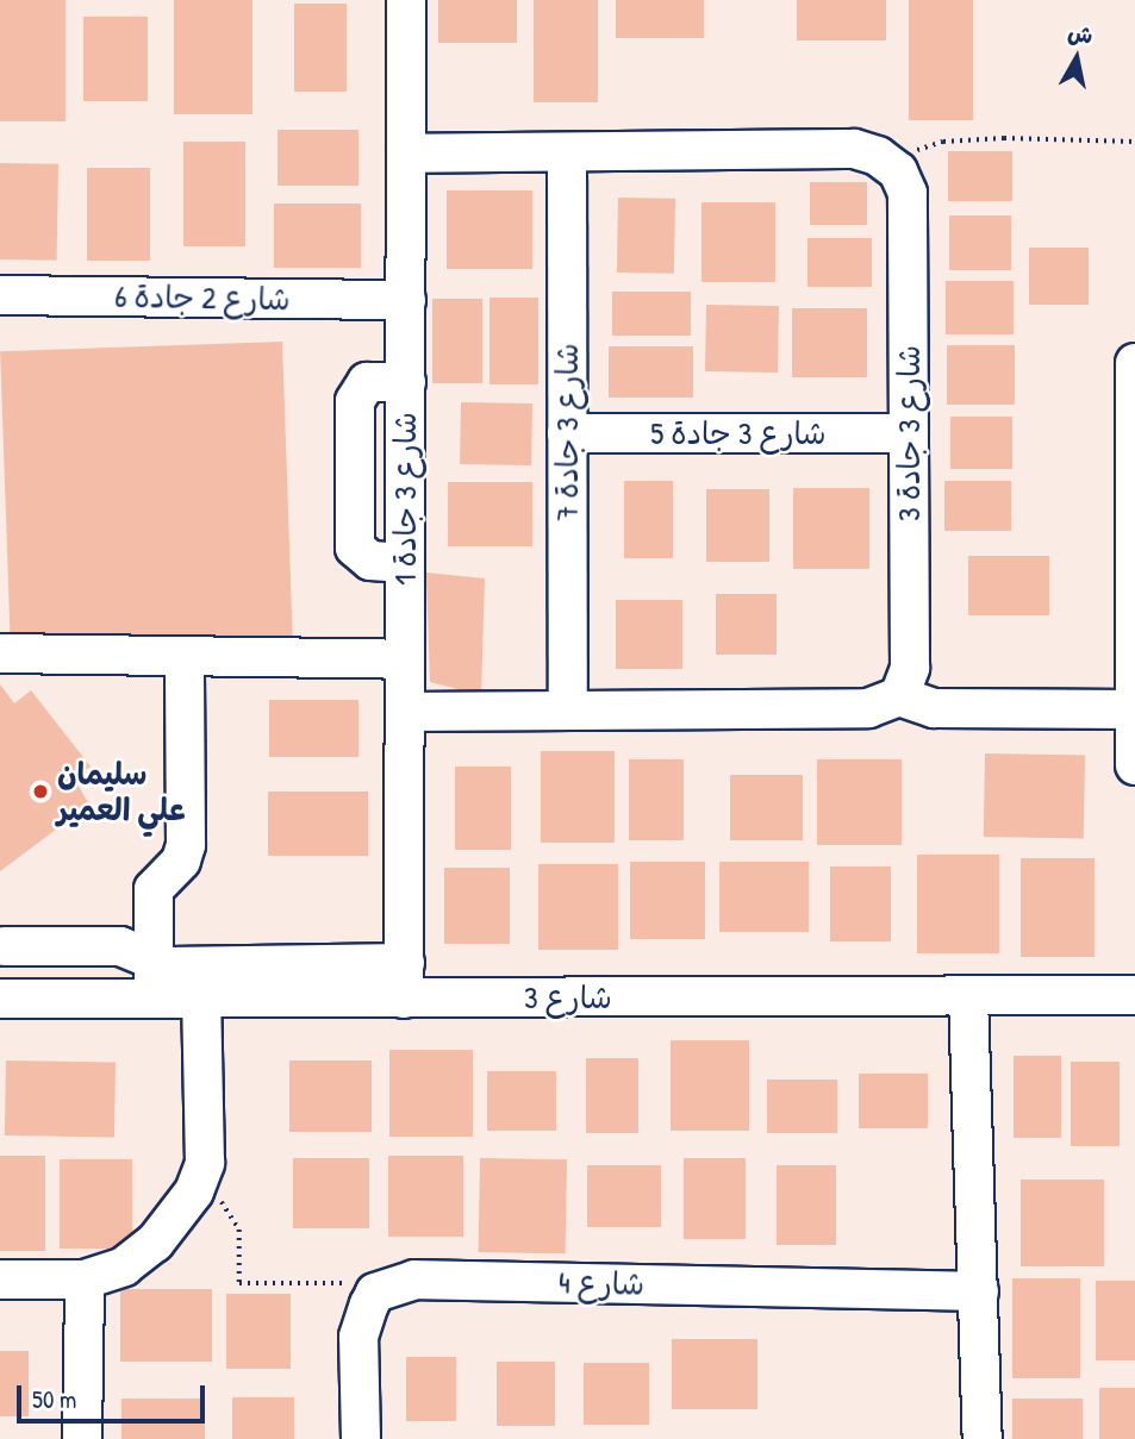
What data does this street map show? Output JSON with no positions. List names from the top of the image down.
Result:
{
  "streets": {
    "street": [
      "شارع 2 جادة 6",
      "شارع 3 جادة 7",
      "شارع 3 جادة 5",
      "شارع 3 جادة 3",
      "شارع 3 جادة 1",
      "شارع 3",
      "شارع 4"
    ]
  },
  "crossings": [
    ["شارع 2 جادة 6", "شارع 3 جادة 1"],
    ["شارع 3 جادة 7", "شارع 3 جادة 5"],
    ["شارع 3 جادة 5", "شارع 3 جادة 3"],
    ["شارع 3 جادة 1", "شارع 3"]
  ],
  "places": ["سليمان علي العمير"],
  "scale_bar": "50 m",
  "north": "top"
}
